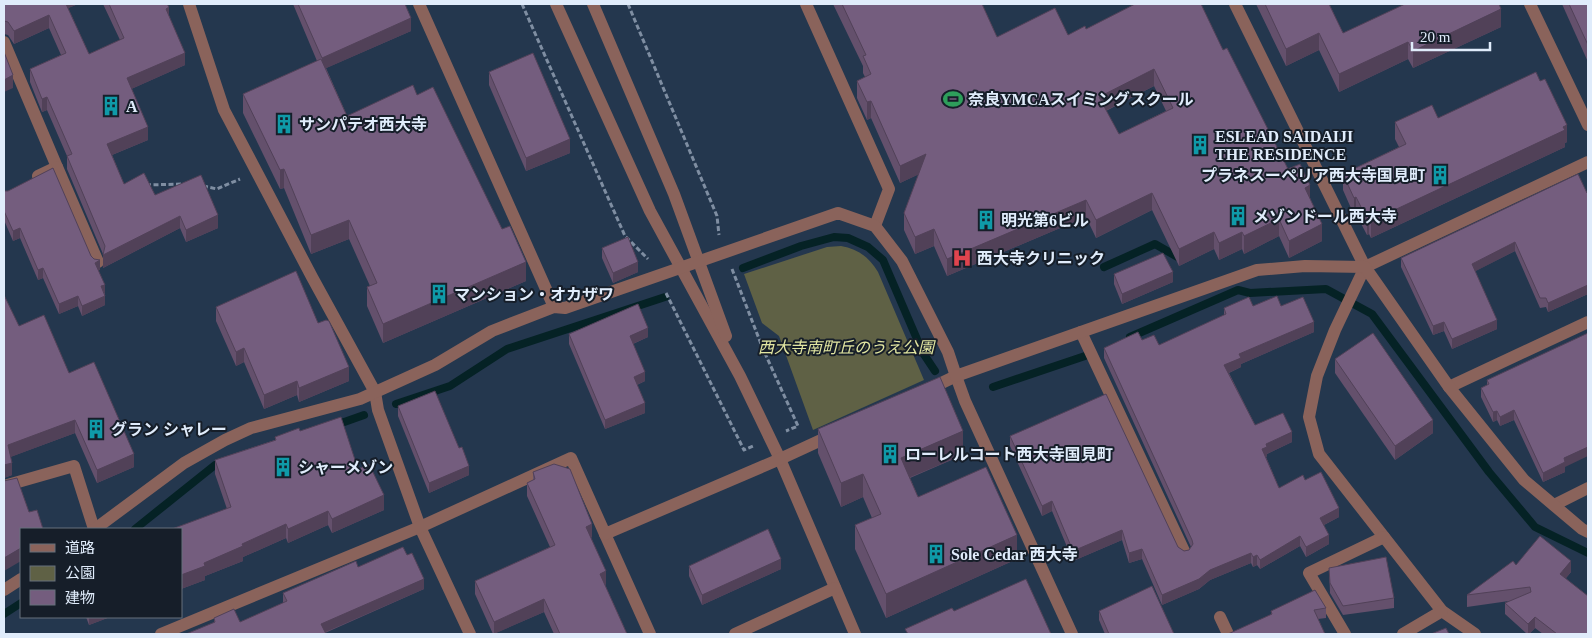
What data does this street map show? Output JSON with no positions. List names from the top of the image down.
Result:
{
  "parks": ["西大寺南町丘のうえ公園"],
  "places": {
    "sports": ["奈良YMCAスイミングスクール"],
    "building": [
      "A",
      "サンパテオ西大寺",
      "ESLEAD SAIDAIJI THE RESIDENCE",
      "プラネスーペリア西大寺国見町",
      "メゾンドール西大寺",
      "明光第6ビル",
      "マンション・オカザワ",
      "グラン シャレー",
      "ローレルコート西大寺国見町",
      "シャーメゾン",
      "Sole Cedar 西大寺"
    ],
    "hospital": ["西大寺クリニック"]
  },
  "legend": ["道路", "公園", "建物"],
  "scale_bar": "20 m"
}
